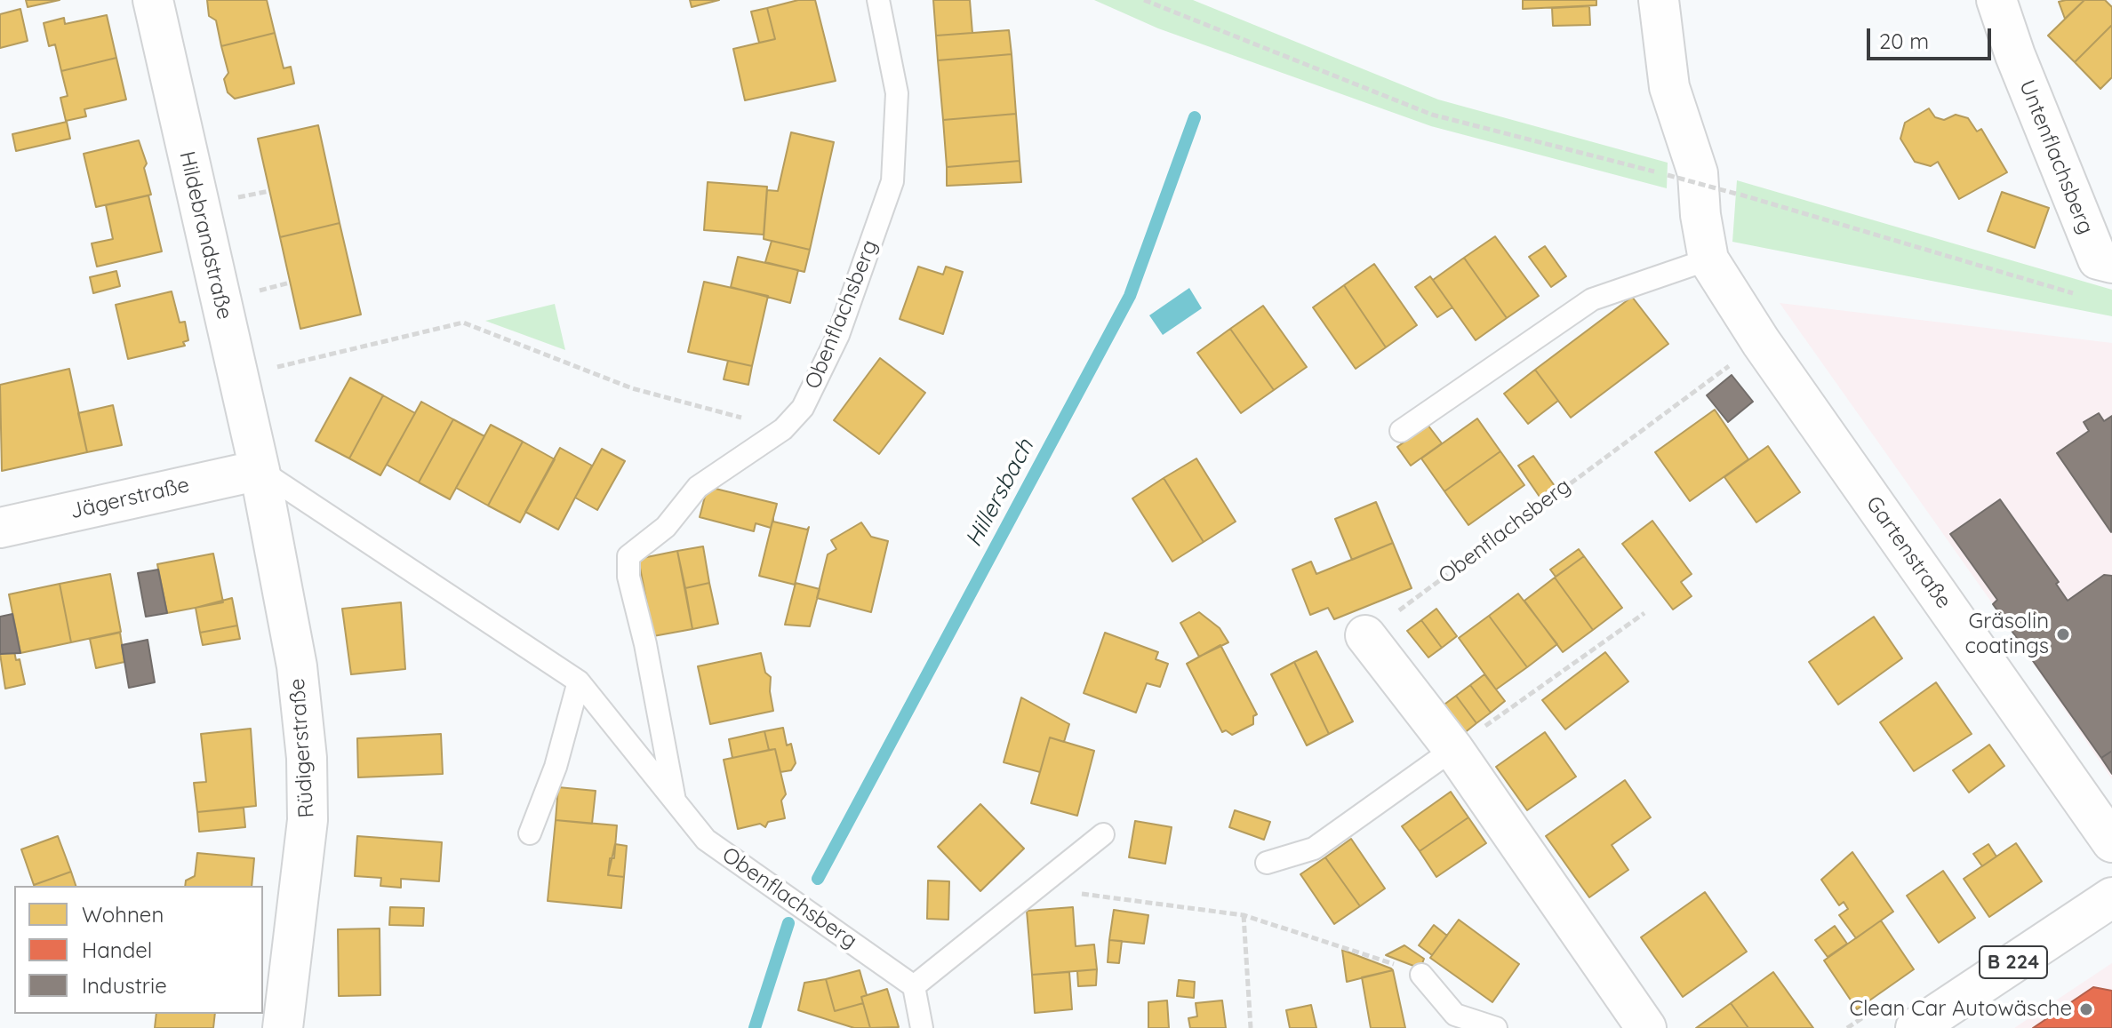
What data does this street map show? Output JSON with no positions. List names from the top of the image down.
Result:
{
  "streets": {
    "street": [
      "Untenflachsberg",
      "Hildebrandstraße",
      "Jägerstraße",
      "Gartenstraße",
      "Rüdigerstraße",
      "B 224"
    ],
    "lane": ["Obenflachsberg"]
  },
  "crossings": [
    ["Hildebrandstraße", "Obenflachsberg"],
    ["Hildebrandstraße", "Jägerstraße"],
    ["Hildebrandstraße", "Rüdigerstraße"],
    ["Obenflachsberg", "Jägerstraße"],
    ["Obenflachsberg", "Gartenstraße"],
    ["Obenflachsberg", "Rüdigerstraße"],
    ["Jägerstraße", "Rüdigerstraße"]
  ],
  "water": ["Hillersbach"],
  "places": ["Gräsolin coatings", "Clean Car Autowäsche"],
  "legend": ["Wohnen", "Handel", "Industrie"],
  "scale_bar": "20 m"
}
